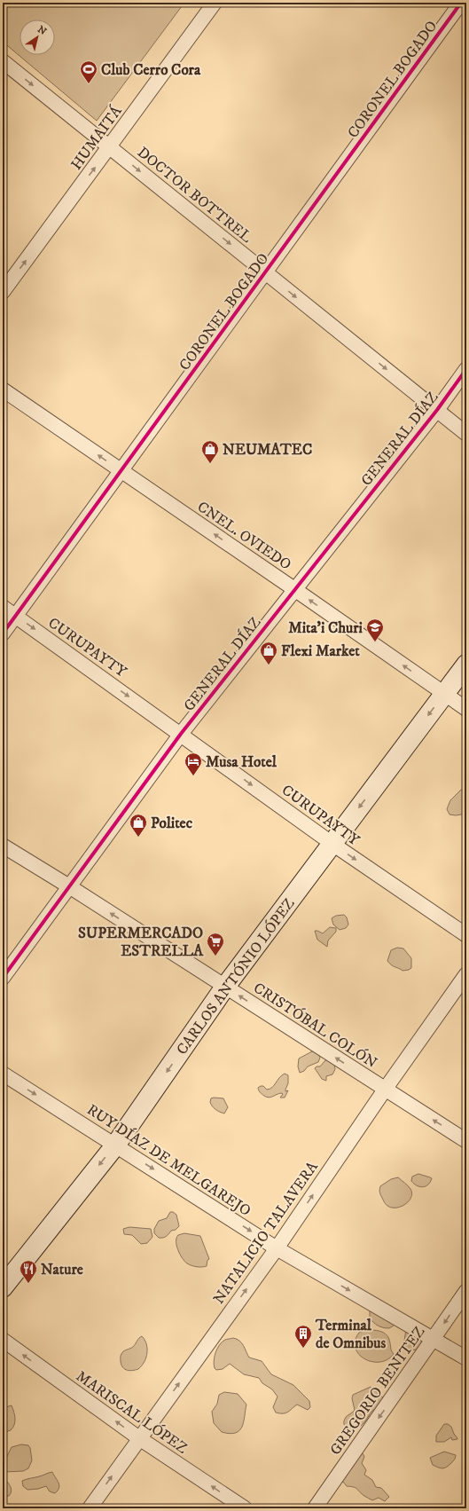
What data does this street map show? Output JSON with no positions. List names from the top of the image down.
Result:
{
  "streets": {
    "main road": ["CARLOS ANTÓNIO LÓPEZ"],
    "street": [
      "CORONEL BOGADO",
      "HUMAITÁ",
      "DOCTOR BOTTREL",
      "GENERAL DÍAZ",
      "CNEL. OVIEDO",
      "CURUPAYTY",
      "CRISTÓBAL COLÓN",
      "RUY DÍAZ DE MELGAREJO",
      "NATALICIO TALAVERA",
      "GREGORIO BENITEZ",
      "MARISCAL LÓPEZ"
    ]
  },
  "crossings": [
    ["CORONEL BOGADO", "DOCTOR BOTTREL"],
    ["CORONEL BOGADO", "CNEL. OVIEDO"],
    ["CORONEL BOGADO", "CURUPAYTY"],
    ["HUMAITÁ", "DOCTOR BOTTREL"],
    ["DOCTOR BOTTREL", "GENERAL DÍAZ"],
    ["GENERAL DÍAZ", "CNEL. OVIEDO"],
    ["GENERAL DÍAZ", "CURUPAYTY"],
    ["GENERAL DÍAZ", "CRISTÓBAL COLÓN"],
    ["CNEL. OVIEDO", "CARLOS ANTÓNIO LÓPEZ"],
    ["CURUPAYTY", "CARLOS ANTÓNIO LÓPEZ"],
    ["CARLOS ANTÓNIO LÓPEZ", "CRISTÓBAL COLÓN"],
    ["CARLOS ANTÓNIO LÓPEZ", "RUY DÍAZ DE MELGAREJO"],
    ["CRISTÓBAL COLÓN", "NATALICIO TALAVERA"],
    ["RUY DÍAZ DE MELGAREJO", "NATALICIO TALAVERA"],
    ["RUY DÍAZ DE MELGAREJO", "GREGORIO BENITEZ"],
    ["NATALICIO TALAVERA", "MARISCAL LÓPEZ"]
  ],
  "one_way": [
    "HUMAITÁ",
    "DOCTOR BOTTREL",
    "CNEL. OVIEDO",
    "CURUPAYTY",
    "CARLOS ANTÓNIO LÓPEZ",
    "CRISTÓBAL COLÓN",
    "RUY DÍAZ DE MELGAREJO",
    "NATALICIO TALAVERA",
    "GREGORIO BENITEZ",
    "MARISCAL LÓPEZ"
  ],
  "places": {
    "sports": ["Club Cerro Cora"],
    "shop": ["NEUMATEC", "Flexi Market", "Politec"],
    "school or university": ["Mita'i Churi"],
    "hotel": ["Musa Hotel"],
    "supermarket": ["SUPERMERCADO ESTRELLA"],
    "restaurant": ["Nature"],
    "building": ["Terminal de Omnibus"]
  },
  "north": "top right"
}
